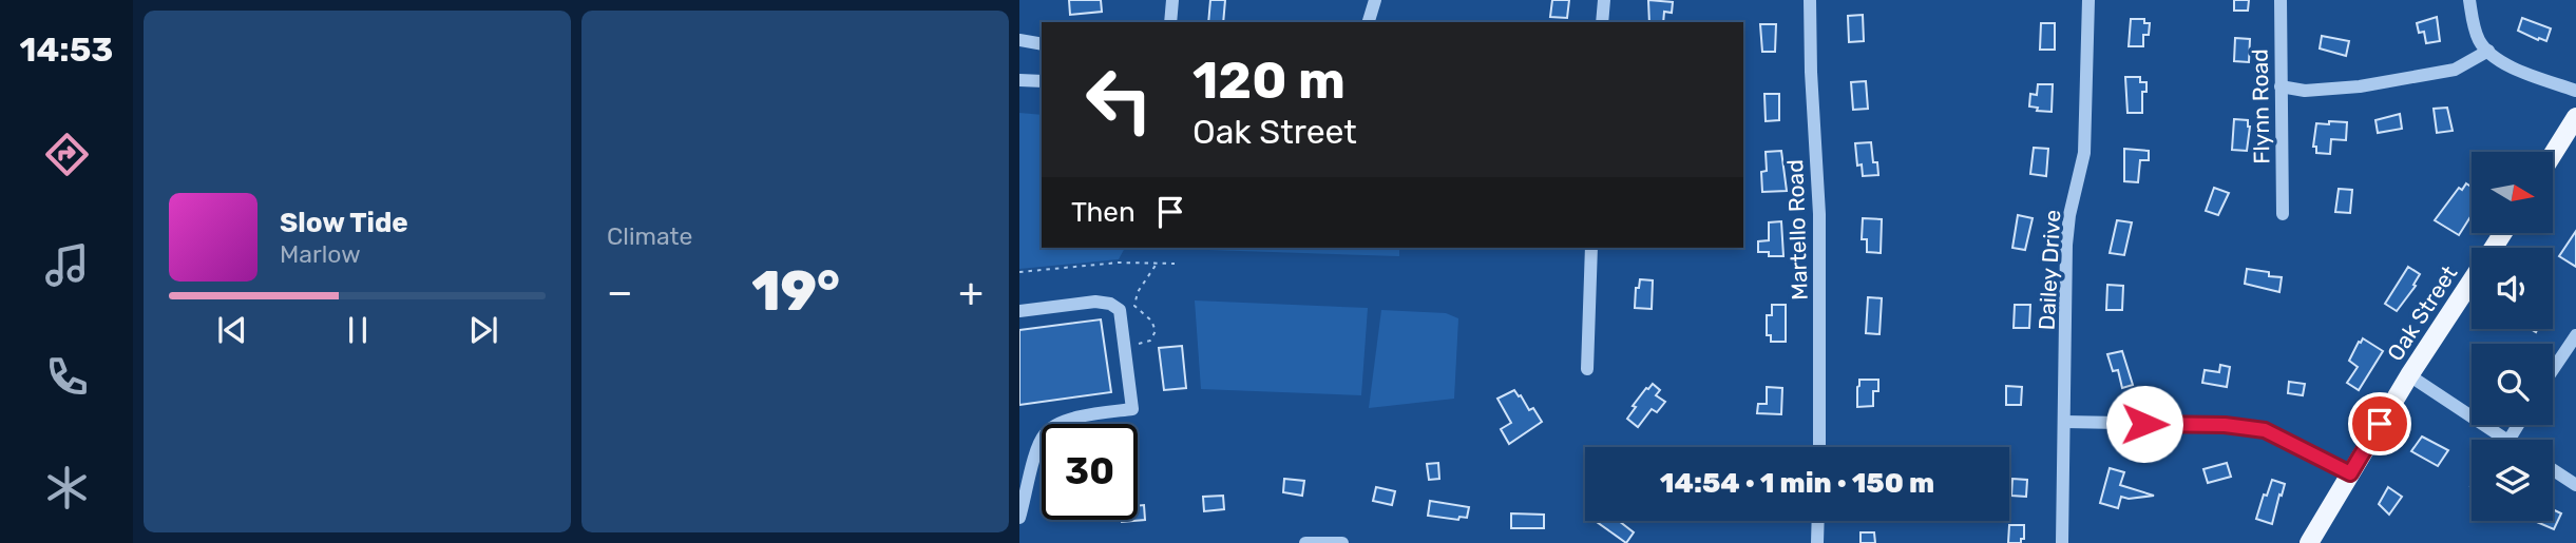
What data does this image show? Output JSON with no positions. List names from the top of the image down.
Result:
{
  "streets": {
    "main road": ["Oak Street"],
    "street": ["Flynn Road", "Martello Road", "Dailey Drive"]
  },
  "north": "right",
  "page": {
    "tabs": "14:53",
    "tile": "Climate",
    "turn": ["120 m", "Oak Street"],
    "then": "Then",
    "song": ["Slow Tide", "Marlow"],
    "heat": ["−", "19°", "+"],
    "limit": "30",
    "trip": "14:54 · 1 min · 150 m"
  }
}
